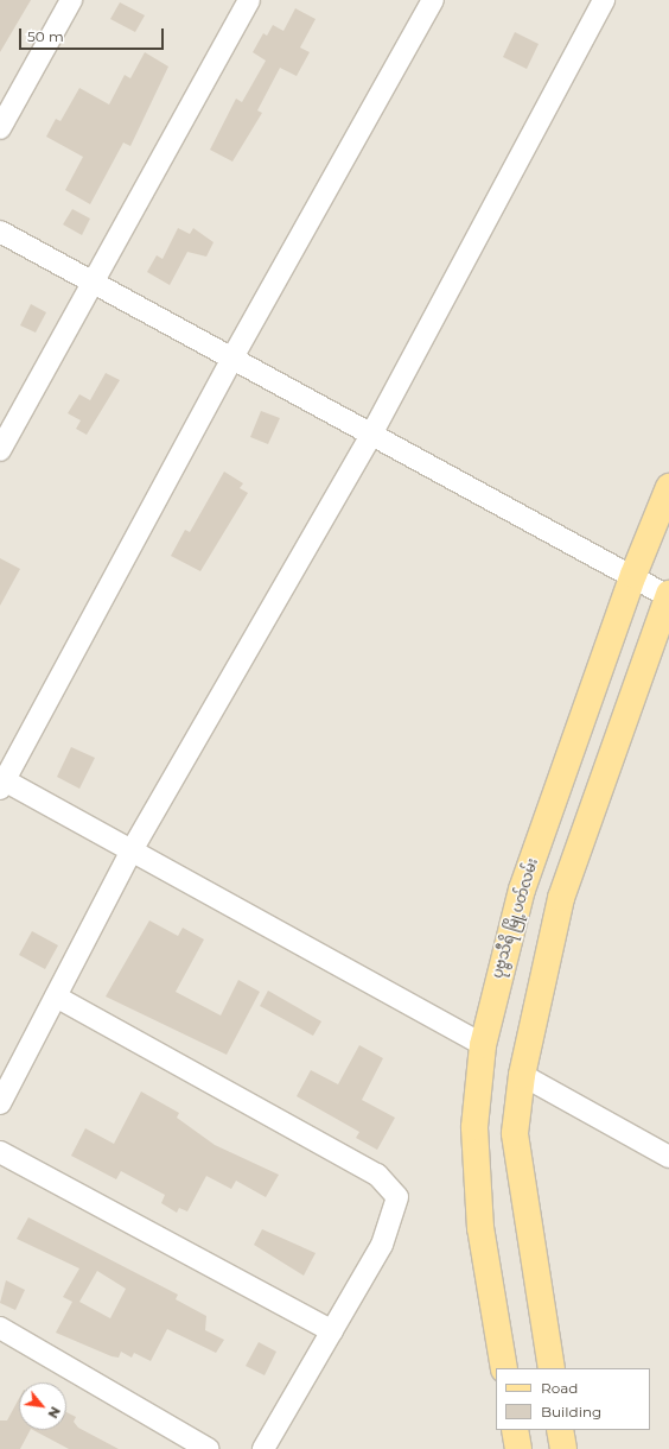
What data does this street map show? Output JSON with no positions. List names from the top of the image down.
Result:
{
  "streets": {
    "main road": ["ပုဗ္ဗသီရိ မြို့ပတ်လမ်း"]
  },
  "legend": ["Road", "Building"],
  "scale_bar": "50 m",
  "north": "bottom right"
}
